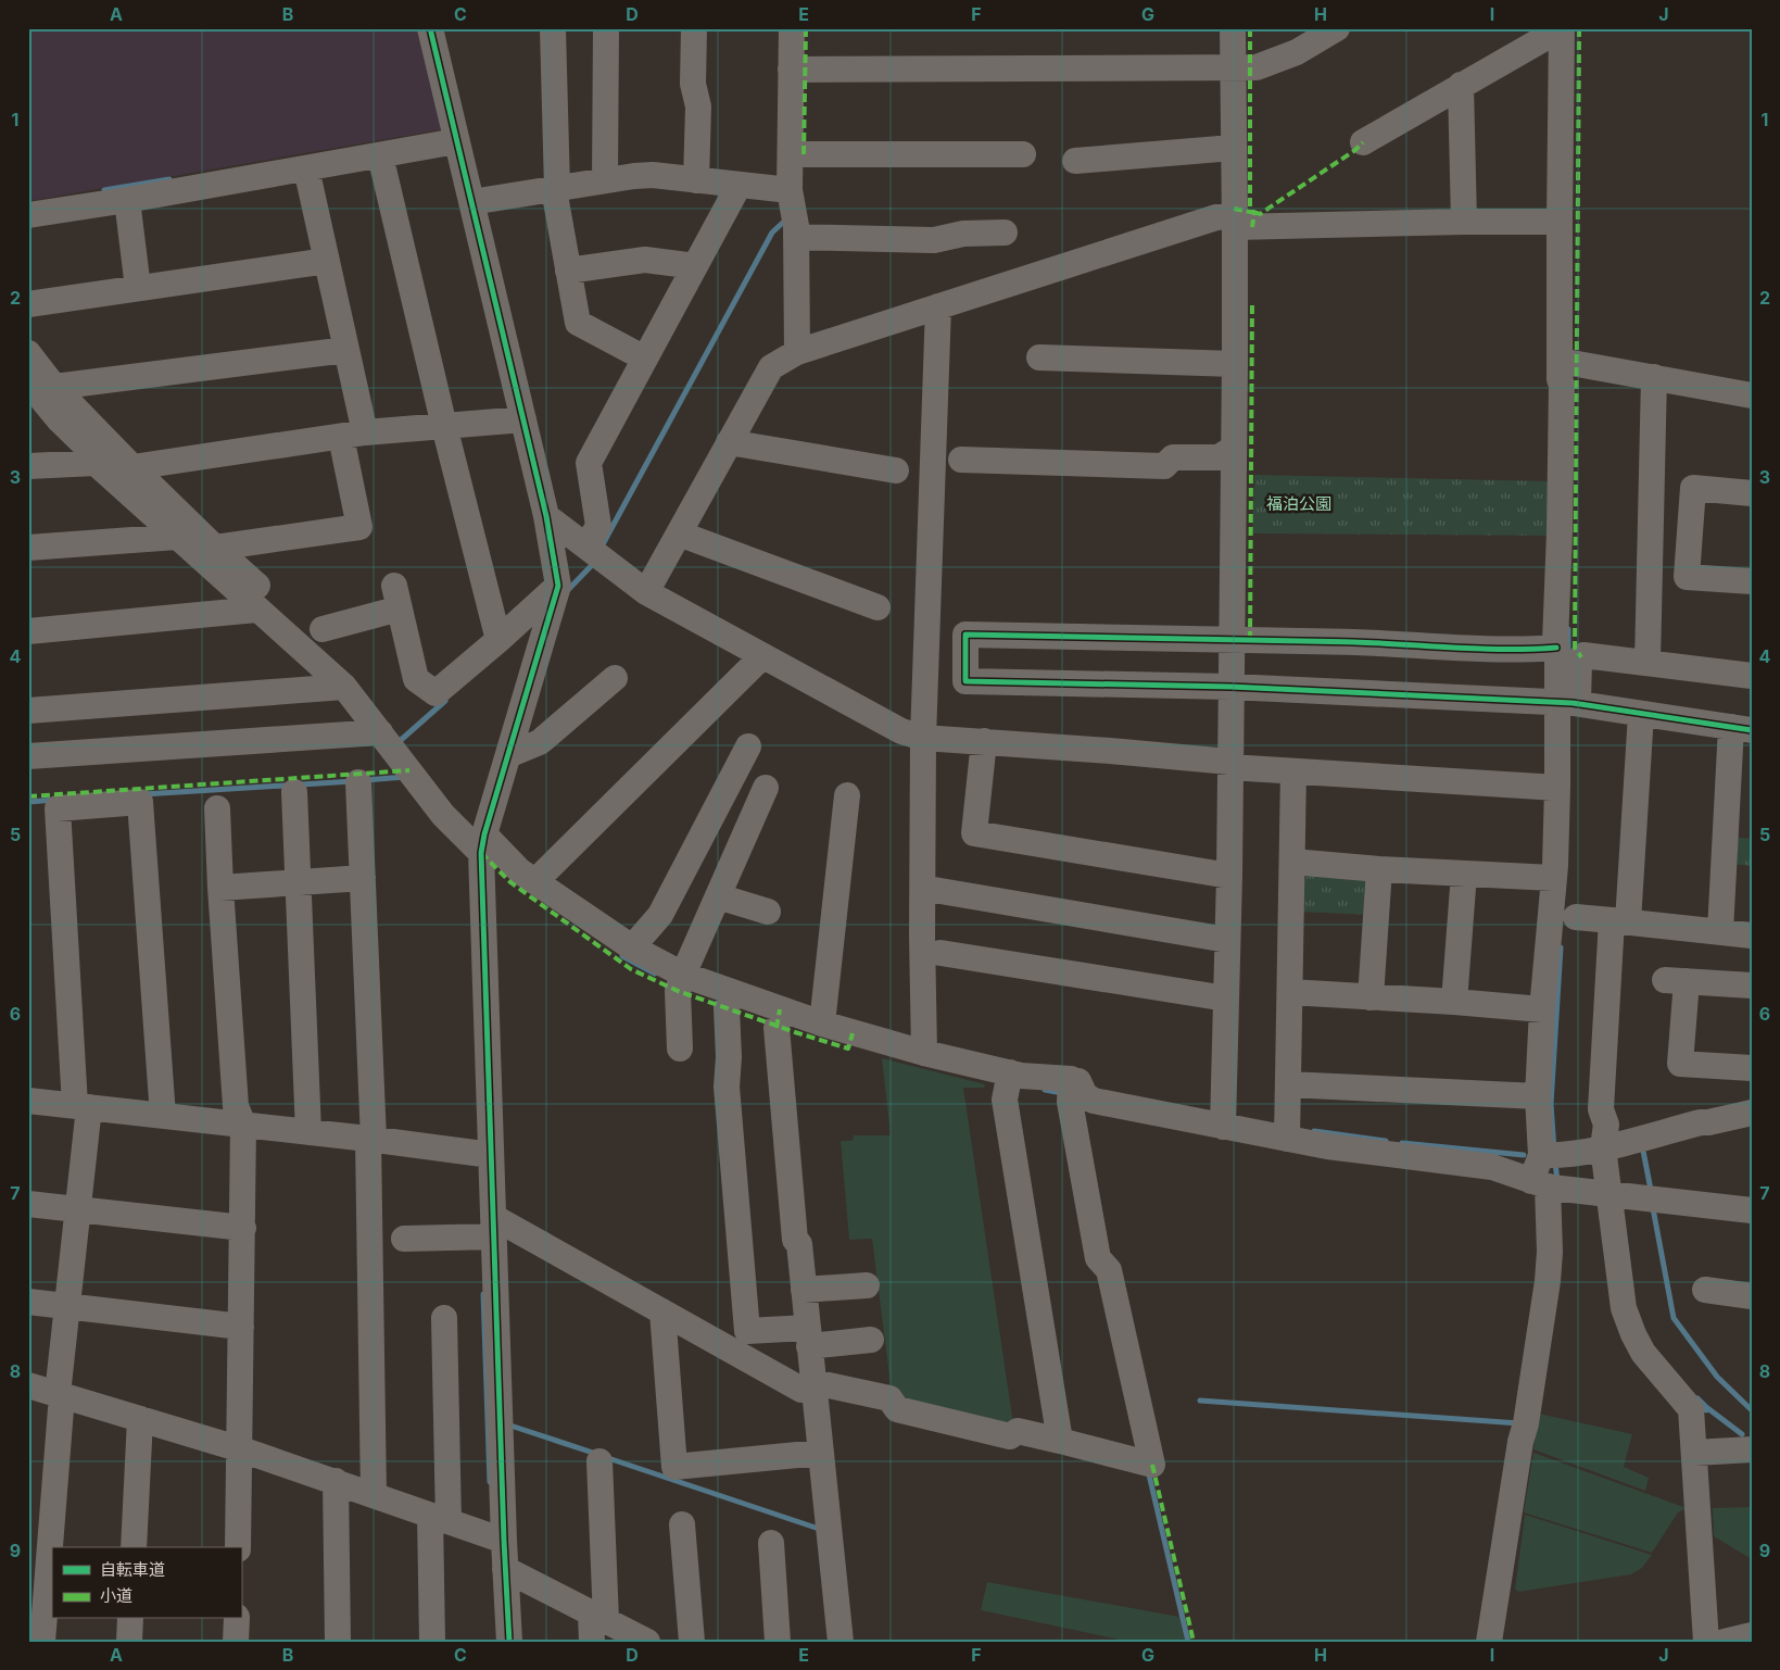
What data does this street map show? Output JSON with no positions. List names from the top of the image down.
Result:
{
  "parks": ["福泊公園"],
  "legend": ["自転車道", "小道"],
  "grid": {
    "columns": [
      "A",
      "B",
      "C",
      "D",
      "E",
      "F",
      "G",
      "H",
      "I",
      "J"
    ],
    "rows": [
      "1",
      "2",
      "3",
      "4",
      "5",
      "6",
      "7",
      "8",
      "9"
    ]
  }
}
